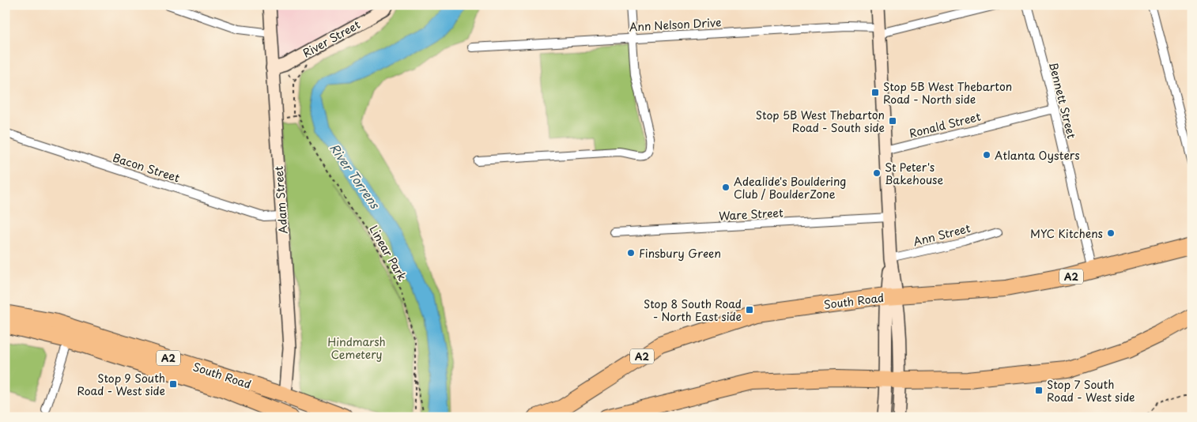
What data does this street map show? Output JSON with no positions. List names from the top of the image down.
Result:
{
  "streets": {
    "highway": ["A2", "South Road"],
    "street": [
      "Ann Nelson Drive",
      "River Street",
      "Bennett Street",
      "Ronald Street",
      "Bacon Street",
      "Adam Street",
      "Ware Street",
      "Ann Street"
    ],
    "path": ["Linear Park"]
  },
  "crossings": [
    ["River Street", "Adam Street"],
    ["Bennett Street", "Ronald Street"],
    ["Bennett Street", "South Road"],
    ["Bacon Street", "Adam Street"],
    ["Adam Street", "South Road"]
  ],
  "water": ["River Torrens"],
  "parks": ["Hindmarsh Cemetery"],
  "places": {
    "transit": [
      "Stop 5B West Thebarton Road - North side",
      "Stop 5B West Thebarton Road - South side",
      "Stop 8 South Road - North East side",
      "Stop 9 South Road - West side",
      "Stop 7 South Road - West side"
    ],
    "other": [
      "Atlanta Oysters",
      "St Peter's Bakehouse",
      "Adealide's Bouldering Club / BoulderZone",
      "MYC Kitchens",
      "Finsbury Green"
    ]
  }
}
